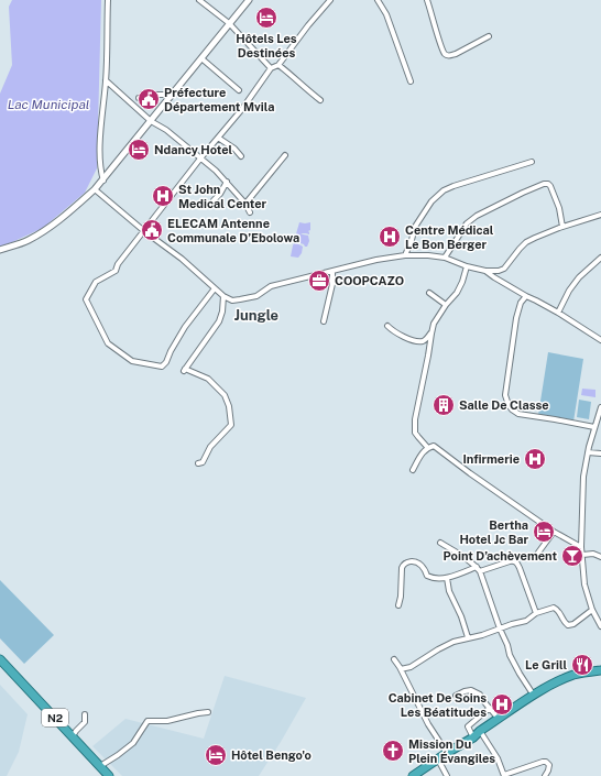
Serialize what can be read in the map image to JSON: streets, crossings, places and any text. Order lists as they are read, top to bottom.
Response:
{
  "streets": {
    "highway": ["N2"]
  },
  "districts": ["Jungle"],
  "water": ["Lac Municipal"],
  "places": {
    "hotel": [
      "Hôtels Les Destinées",
      "Ndancy Hotel",
      "Bertha Hotel Jc Bar",
      "Hôtel Bengo'o"
    ],
    "public building": ["Préfecture Département Mvila", "ELECAM Antenne Communale D’Ebolowa"],
    "hospital": [
      "St John Medical Center",
      "Centre Médical Le Bon Berger",
      "Infirmerie",
      "Cabinet De Soins Les Béatitudes"
    ],
    "office": ["COOPCAZO"],
    "building": ["Salle De Classe"],
    "bar": ["Point D’achèvement"],
    "restaurant": ["Le Grill"],
    "church": ["Mission Du Plein Évangiles"]
  }
}
